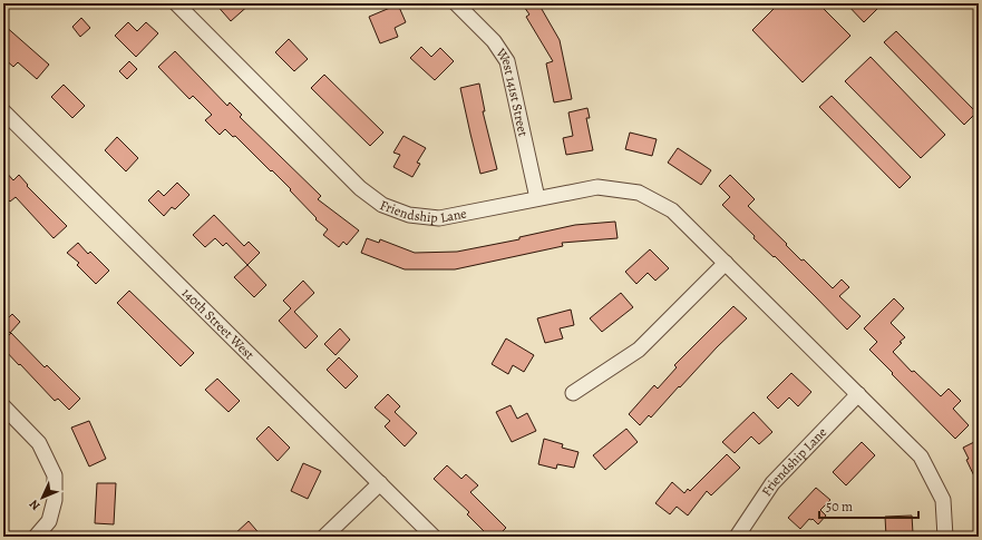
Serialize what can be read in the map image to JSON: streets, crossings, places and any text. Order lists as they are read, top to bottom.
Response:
{
  "streets": {
    "street": ["West 141st Street", "Friendship Lane", "140th Street West"]
  },
  "crossings": [
    ["West 141st Street", "Friendship Lane"]
  ],
  "scale_bar": "50 m",
  "north": "bottom left"
}
